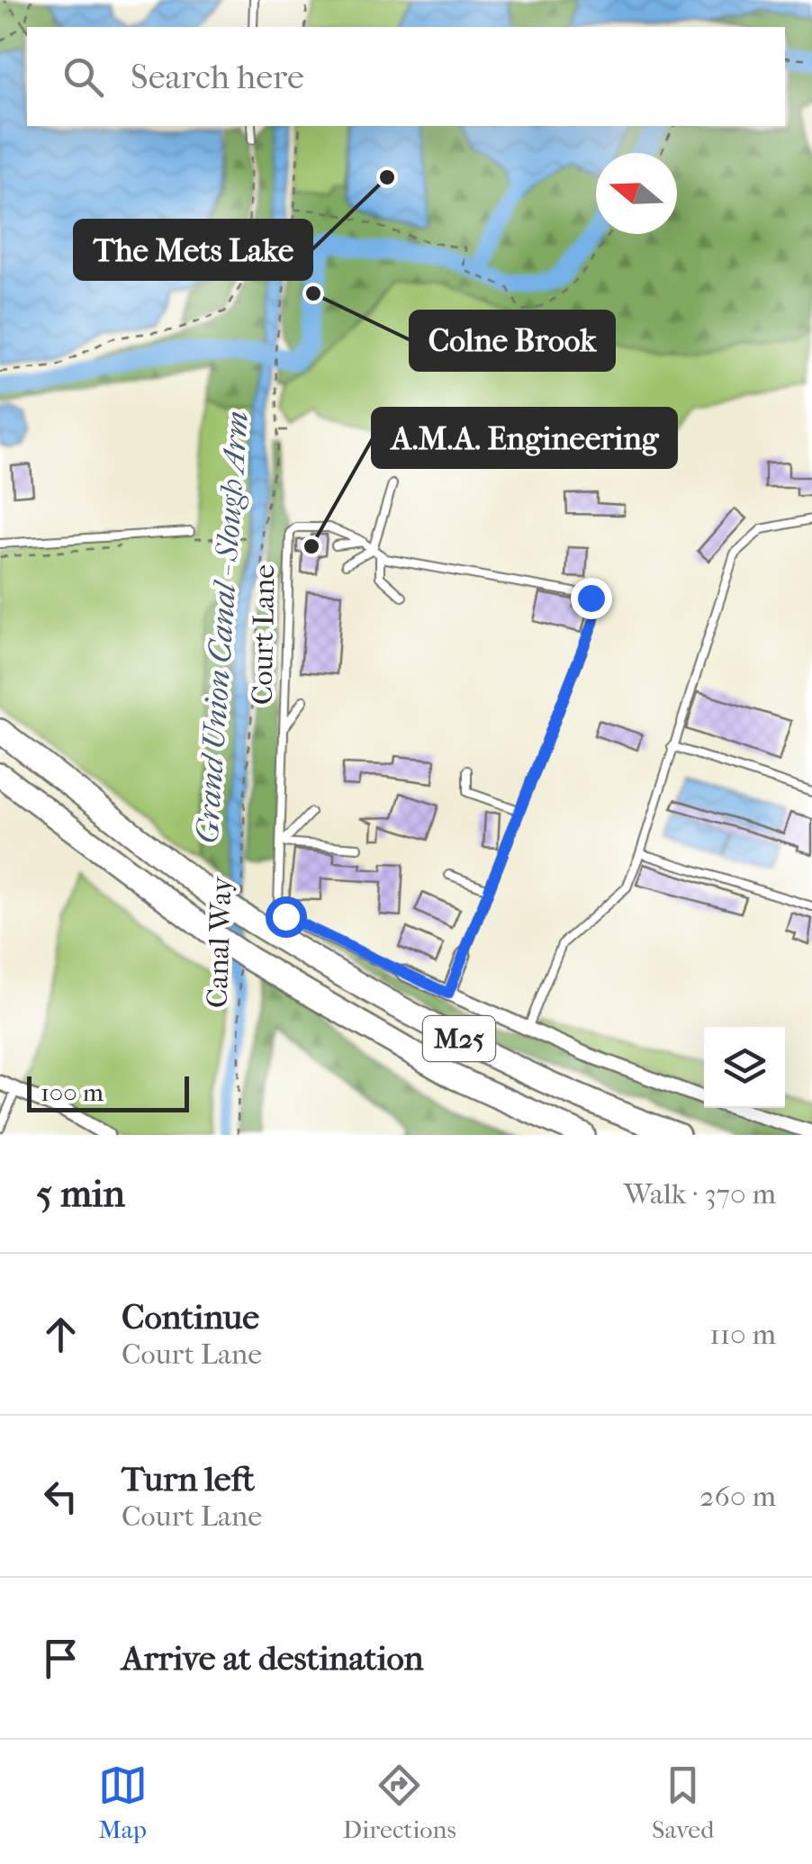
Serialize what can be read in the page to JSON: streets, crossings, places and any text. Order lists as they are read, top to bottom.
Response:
{
  "streets": {
    "highway": ["M25"],
    "street": ["Court Lane"],
    "path": ["Canal Way"]
  },
  "crossings": [
    ["Canal Way", "M25"]
  ],
  "water": ["Grand Union Canal - Slough Arm"],
  "places": ["The Mets Lake", "Colne Brook", "A.M.A. Engineering"],
  "scale_bar": "100 m",
  "north": "left",
  "page": {
    "search": "Search here",
    "scale": "100 m",
    "heading": ["5 min", "Walk · 370 m"],
    "list": [
      ["Continue", "Court Lane", "110 m"],
      ["Turn left", "Court Lane", "260 m"],
      "Arrive at destination"
    ],
    "nav": ["Map", "Directions", "Saved"]
  }
}
